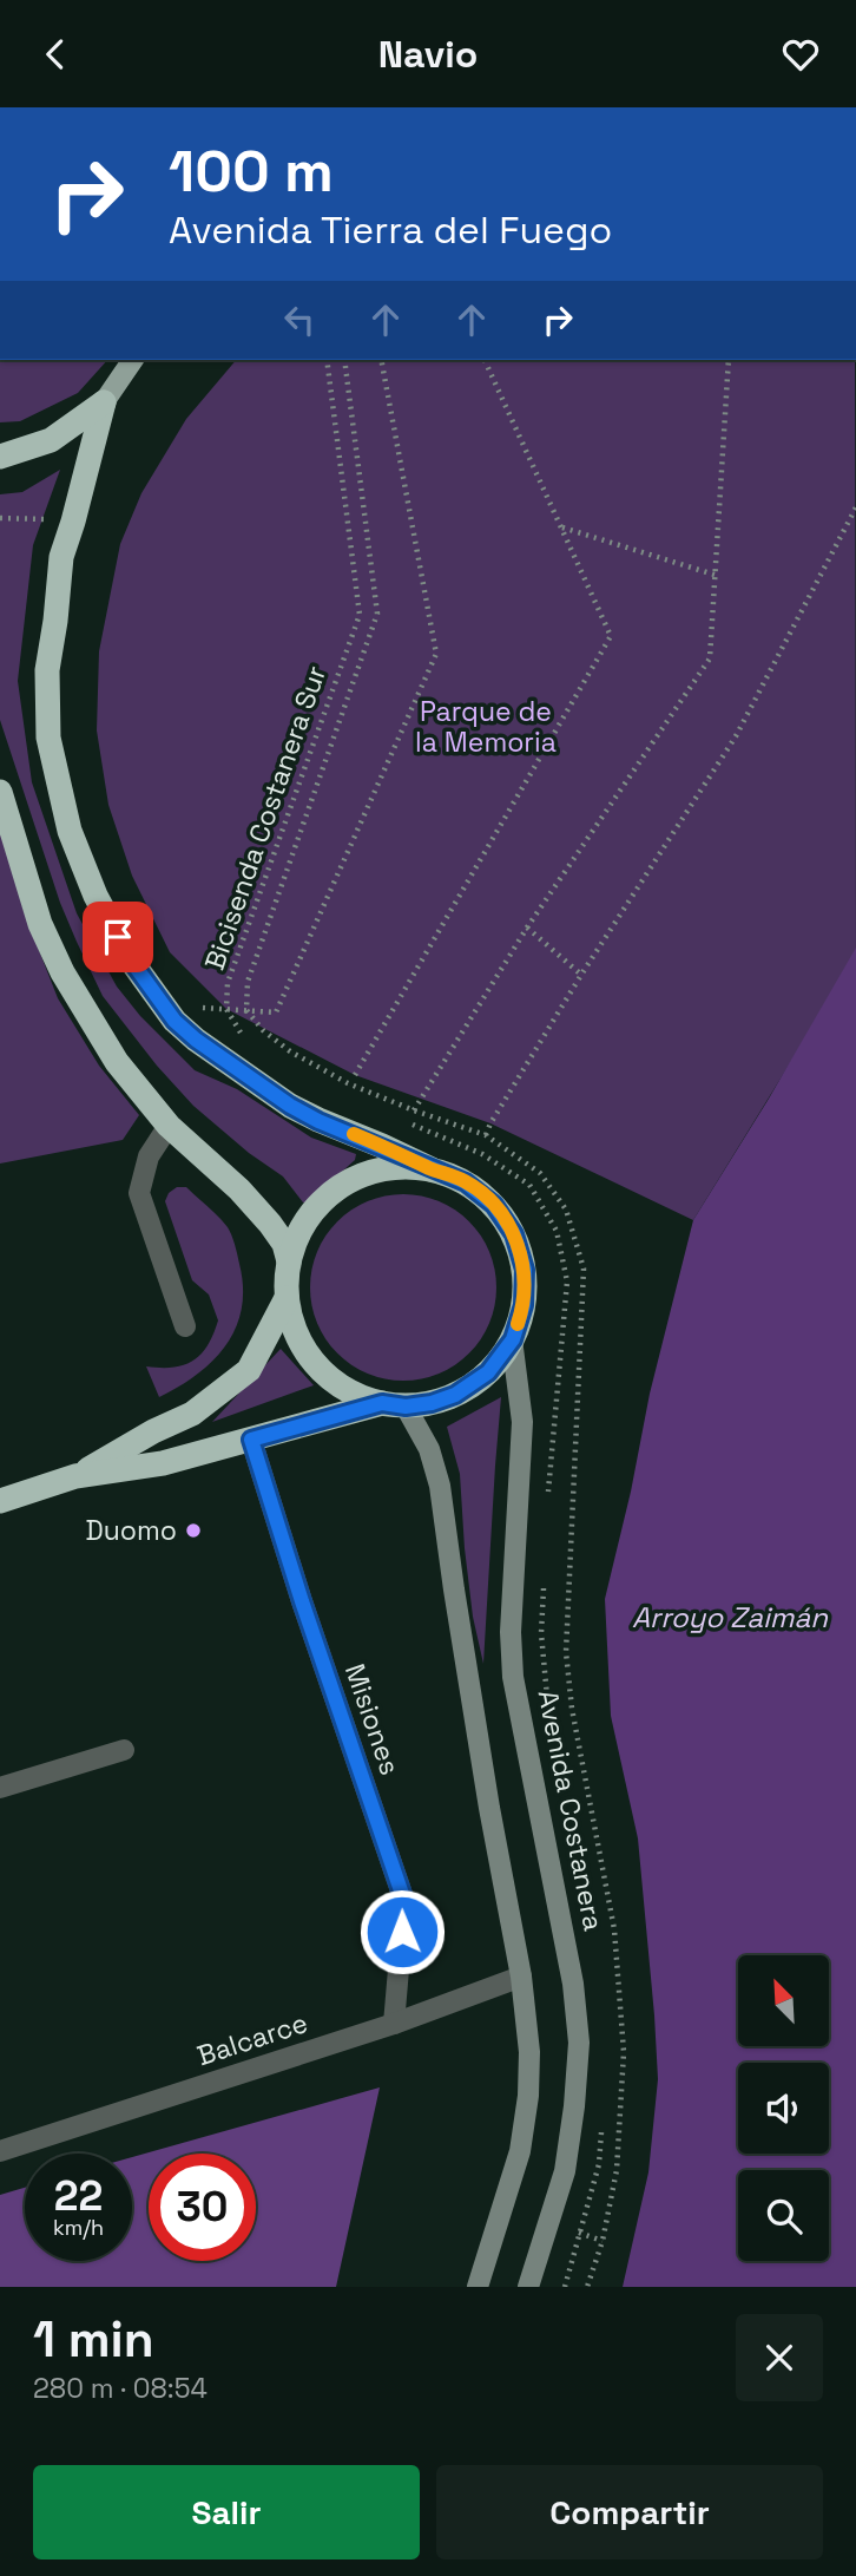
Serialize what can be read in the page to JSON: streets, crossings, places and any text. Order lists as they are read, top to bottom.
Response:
{
  "streets": {
    "main road": ["Avenida Costanera"],
    "street": ["Misiones", "Balcarce"],
    "path": ["Bicisenda Costanera Sur"]
  },
  "crossings": [
    ["Misiones", "Balcarce"]
  ],
  "water": ["Arroyo Zaimán"],
  "parks": ["Parque de la Memoria"],
  "places": ["Duomo"],
  "north": "top left",
  "page": {
    "header": "Navio",
    "turn": ["100 m", "Avenida Tierra del Fuego"],
    "speed": "22 km/h",
    "limit": "30",
    "heading": ["1 min", "280 m · 08:54"],
    "buttons": ["Salir", "Compartir"]
  }
}
